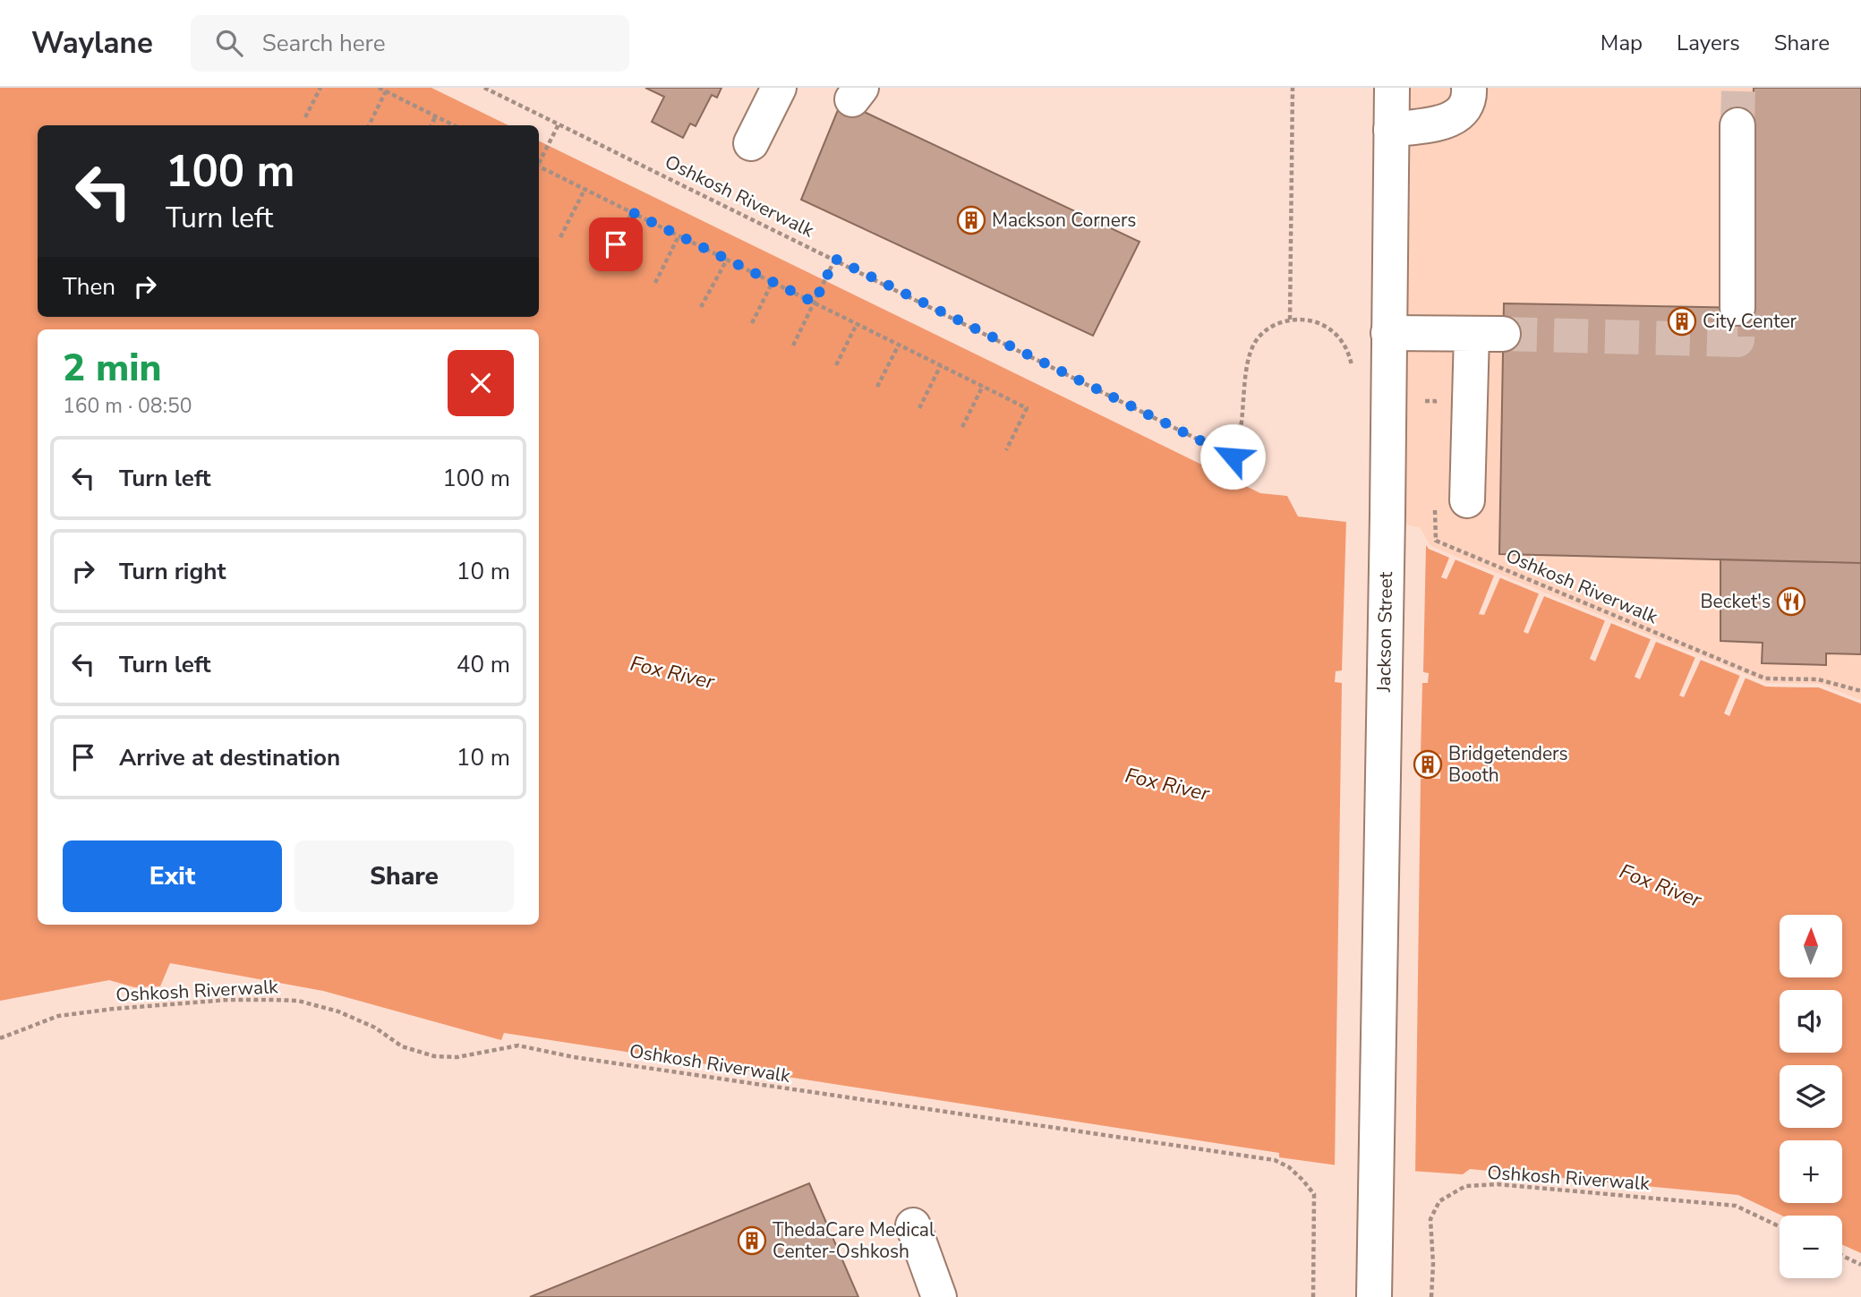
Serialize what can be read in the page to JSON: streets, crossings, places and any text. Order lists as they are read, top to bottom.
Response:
{
  "streets": {
    "main road": ["Jackson Street"],
    "path": ["Oshkosh Riverwalk"]
  },
  "water": ["Fox River"],
  "places": {
    "building": [
      "Mackson Corners",
      "City Center",
      "Bridgetenders Booth",
      "ThedaCare Medical Center-Oshkosh"
    ],
    "restaurant": ["Becket's"]
  },
  "north": "top",
  "page": {
    "header": "Waylane",
    "search": "Search here",
    "nav": ["Map", "Layers", "Share"],
    "turn": ["100 m", "Turn left"],
    "then": "Then",
    "heading": ["2 min", "160 m · 08:50"],
    "list": [
      {
        "name": "Turn left",
        "value": "100 m"
      },
      {
        "name": "Turn right",
        "value": "10 m"
      },
      {
        "name": "Turn left",
        "value": "40 m"
      },
      {
        "name": "Arrive at destination",
        "value": "10 m"
      }
    ],
    "buttons": ["Exit", "Share"],
    "map_buttons": ["+", "−"]
  }
}
